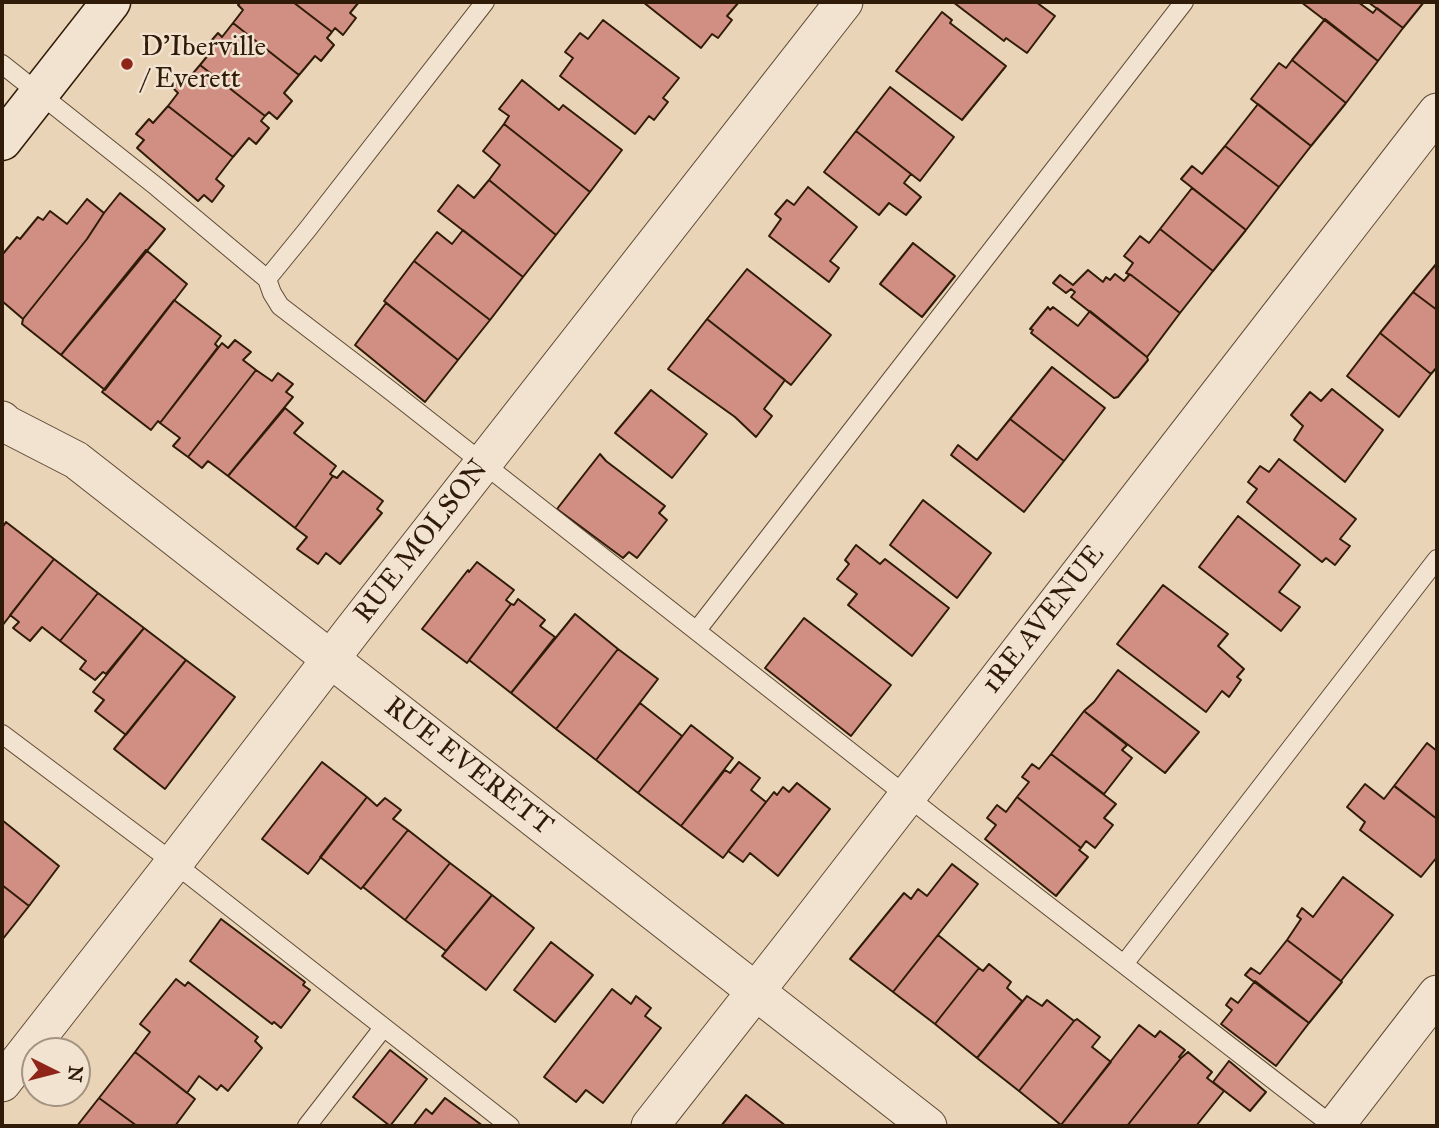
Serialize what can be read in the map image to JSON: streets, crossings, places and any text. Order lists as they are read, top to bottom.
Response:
{
  "streets": {
    "street": ["RUE MOLSON", "1RE AVENUE", "RUE EVERETT"]
  },
  "crossings": [
    ["RUE MOLSON", "RUE EVERETT"],
    ["1RE AVENUE", "RUE EVERETT"]
  ],
  "places": ["D'Iberville / Everett"],
  "north": "right"
}
